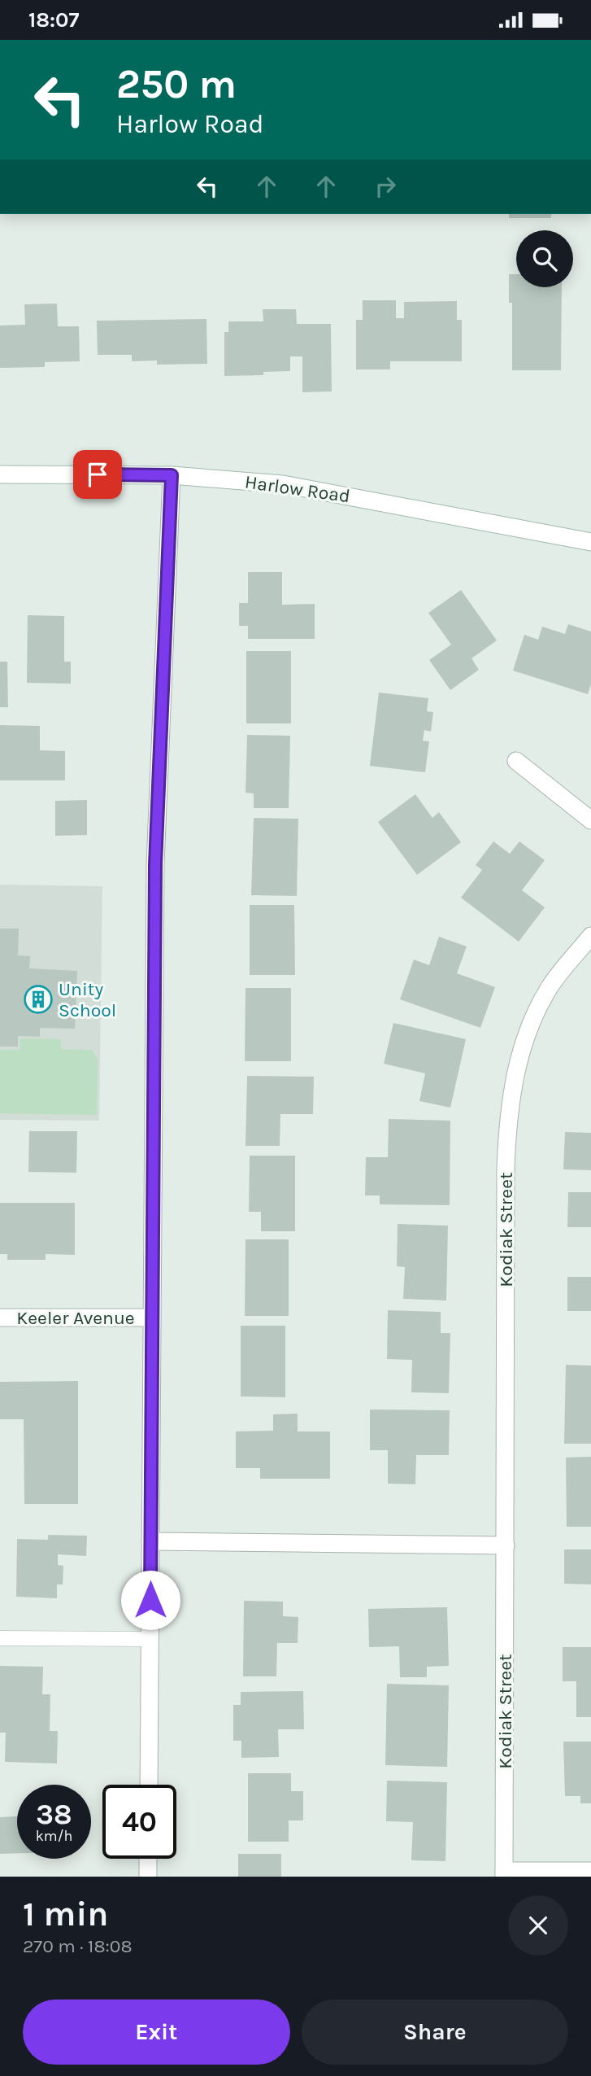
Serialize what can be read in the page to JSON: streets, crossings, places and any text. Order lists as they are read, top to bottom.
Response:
{
  "streets": {
    "street": ["Harlow Road", "Kodiak Street", "Keeler Avenue"]
  },
  "places": {
    "building": ["Unity School"]
  },
  "page": {
    "status": "18:07",
    "turn": ["250 m", "Harlow Road"],
    "speed": "38 km/h",
    "limit": "40",
    "heading": ["1 min", "270 m · 18:08"],
    "buttons": ["Exit", "Share"]
  }
}
